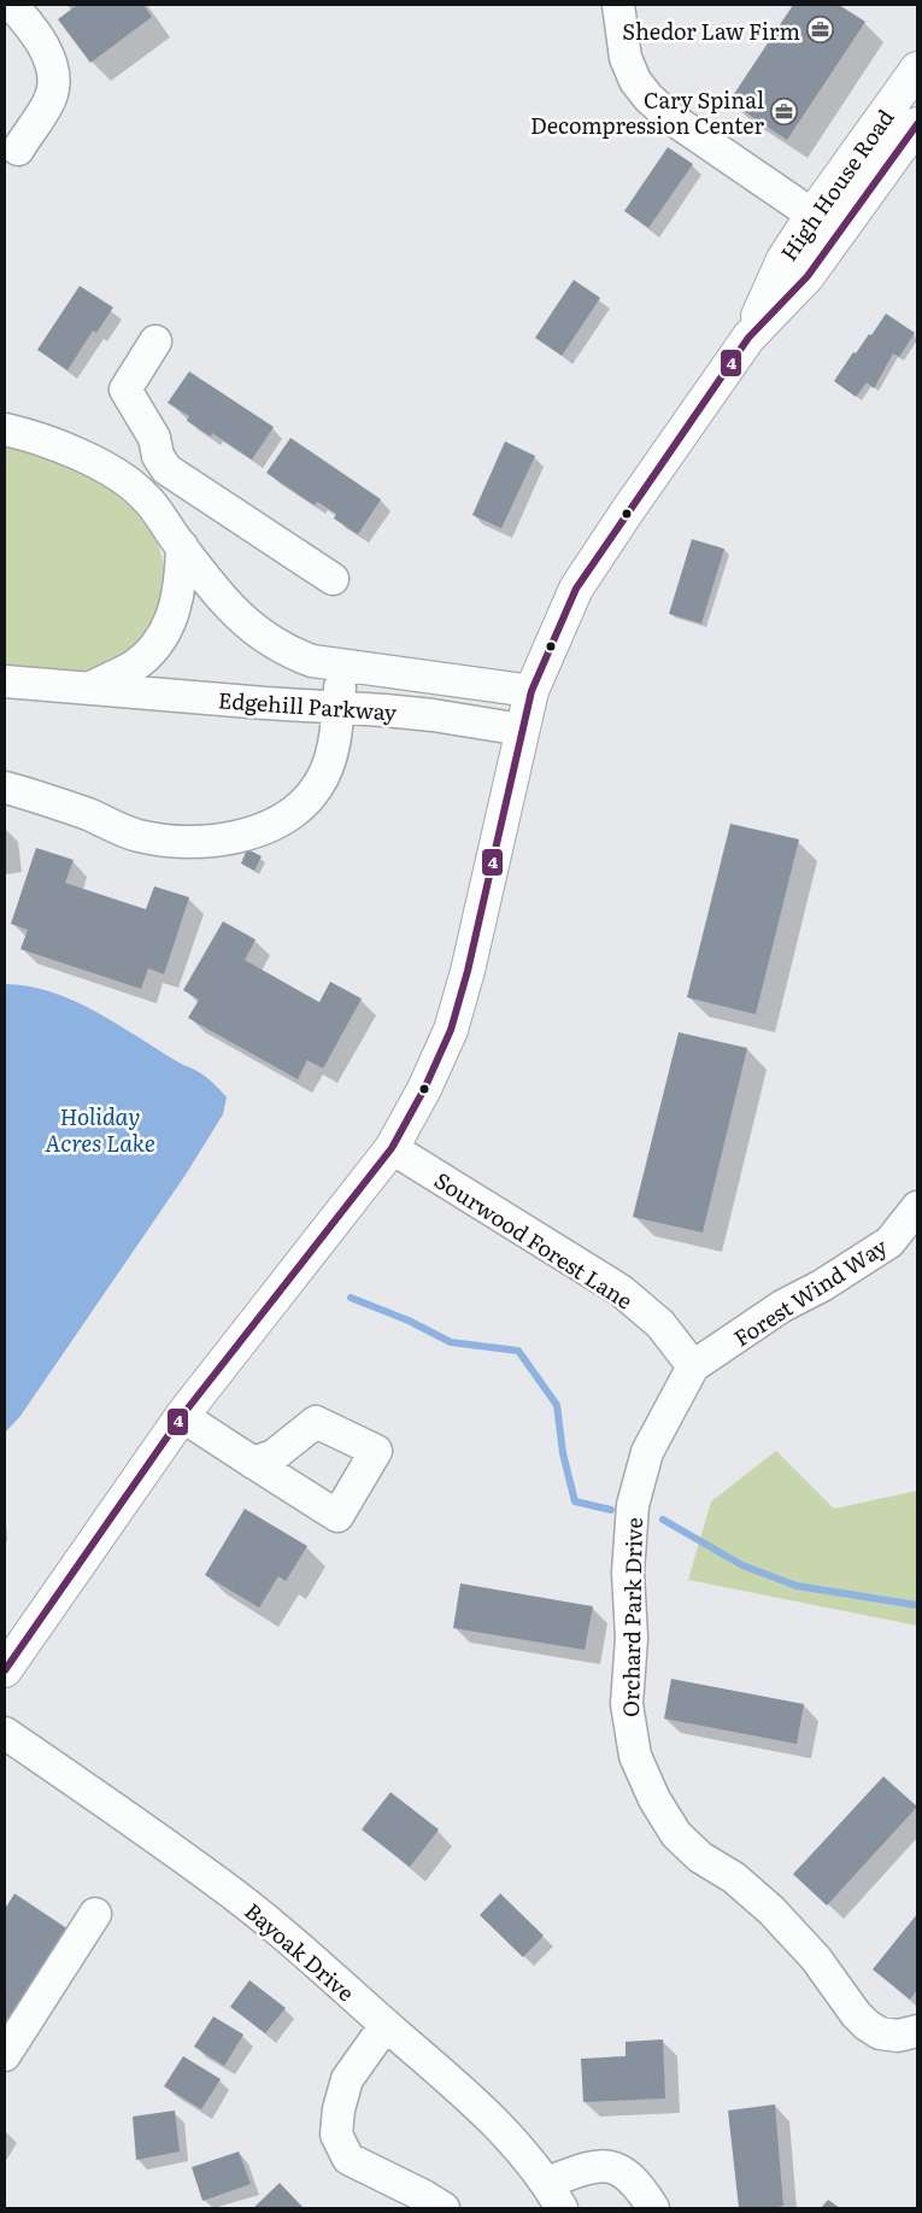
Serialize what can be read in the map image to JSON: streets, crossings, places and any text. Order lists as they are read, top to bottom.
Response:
{
  "streets": {
    "main road": ["High House Road"],
    "street": [
      "Edgehill Parkway",
      "Sourwood Forest Lane",
      "Forest Wind Way",
      "Orchard Park Drive",
      "Bayoak Drive"
    ]
  },
  "crossings": [
    ["High House Road", "Edgehill Parkway"],
    ["High House Road", "Sourwood Forest Lane"],
    ["Sourwood Forest Lane", "Forest Wind Way"],
    ["Sourwood Forest Lane", "Orchard Park Drive"],
    ["Forest Wind Way", "Orchard Park Drive"]
  ],
  "water": ["Holiday Acres Lake"],
  "places": {
    "office": ["Shedor Law Firm", "Cary Spinal Decompression Center"]
  },
  "lines": ["transit line 4"]
}
